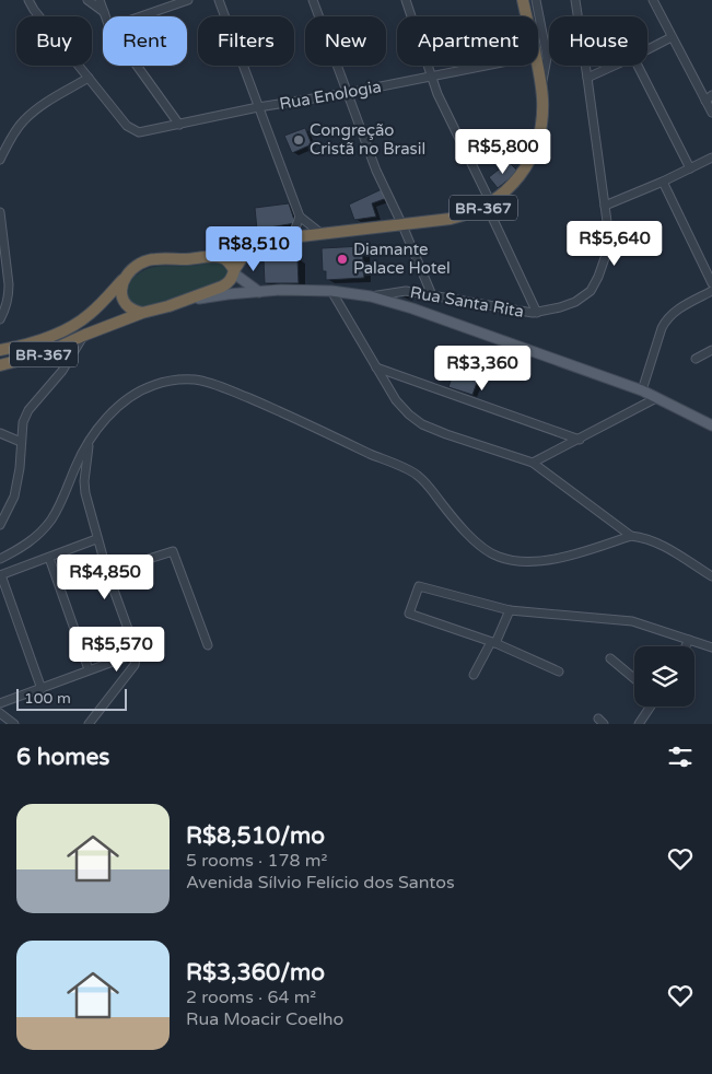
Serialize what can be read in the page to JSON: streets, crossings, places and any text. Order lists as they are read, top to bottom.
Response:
{
  "streets": {
    "highway": ["BR-367"],
    "street": ["Rua Enologia", "Rua Santa Rita"]
  },
  "places": ["Congreção Cristã no Brasil", "Diamante Palace Hotel"],
  "scale_bar": "100 m",
  "page": {
    "chip": [
      "Buy",
      "Rent",
      "Filters",
      "New",
      "Apartment",
      "House"
    ],
    "price": [
      "R$5,800",
      "R$5,640",
      "R$8,510",
      "R$3,360",
      "R$4,850",
      "R$5,570"
    ],
    "scale": "100 m",
    "heading": "6 homes",
    "list": [
      {
        "name": "R$8,510/mo",
        "note": "5 rooms · 178 m² · Avenida Sílvio Felício dos Santos"
      },
      {
        "name": "R$3,360/mo",
        "note": "2 rooms · 64 m² · Rua Moacir Coelho"
      }
    ]
  }
}
